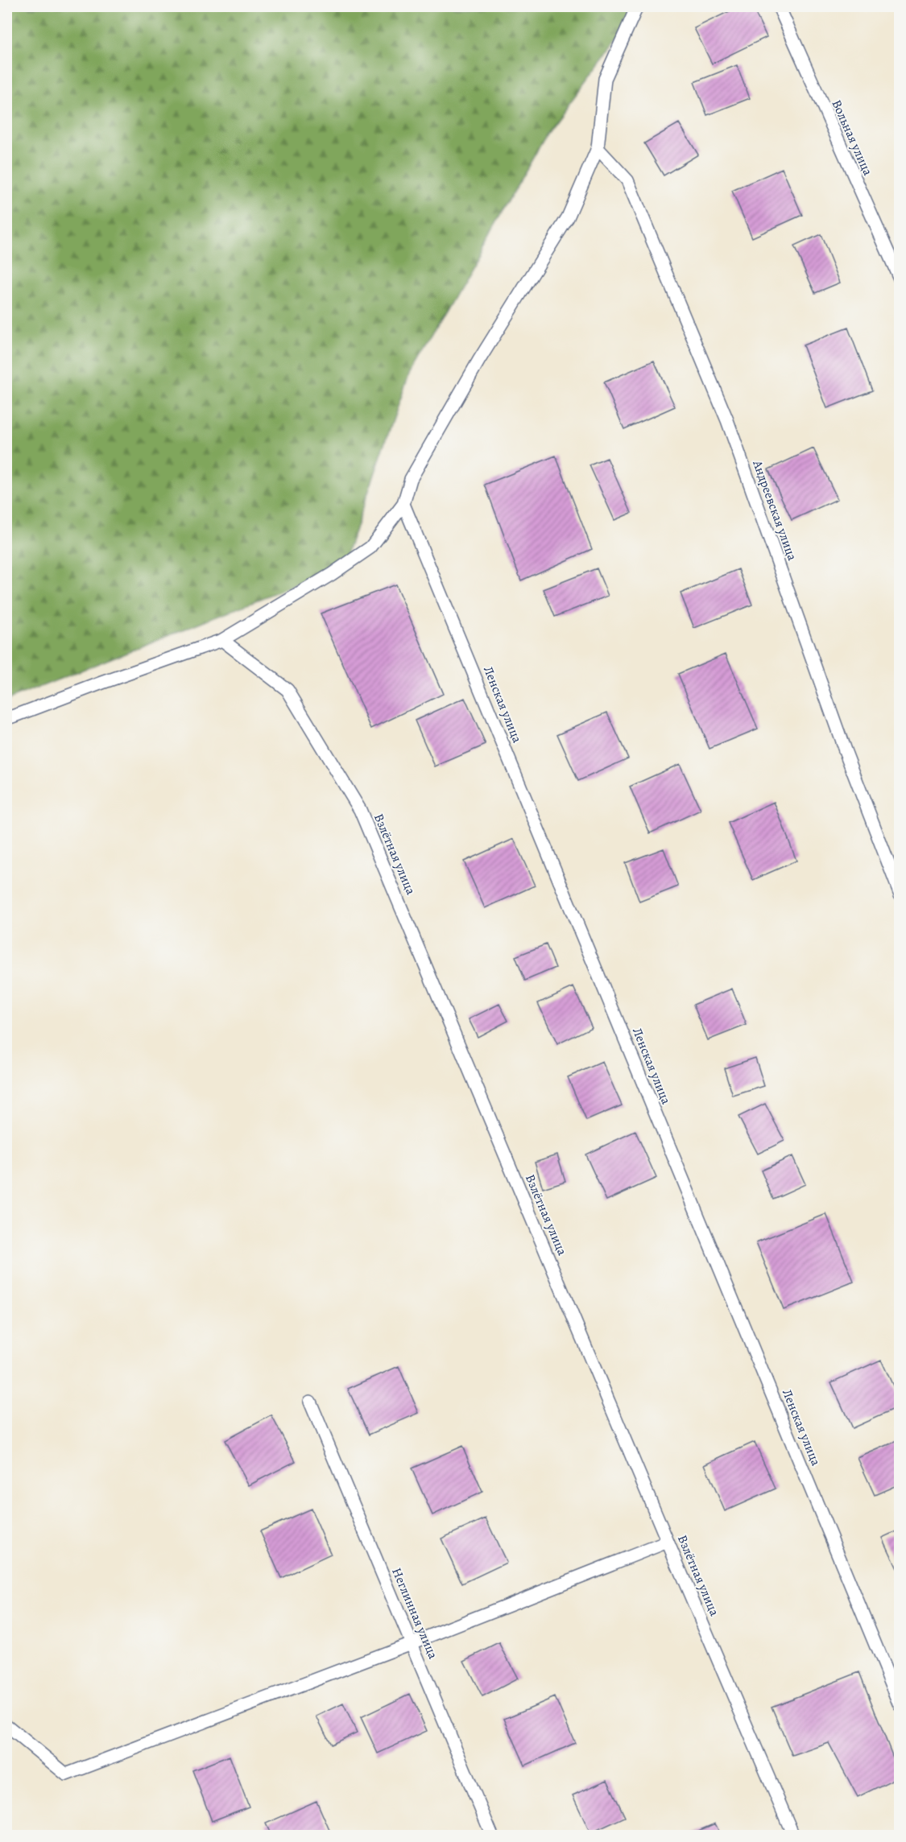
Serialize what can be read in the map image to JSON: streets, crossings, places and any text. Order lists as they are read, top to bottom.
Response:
{
  "streets": {
    "lane": [
      "Вольная улица",
      "Андреевская улица",
      "Ленская улица",
      "Взлётная улица",
      "Неглинная улица"
    ]
  }
}
